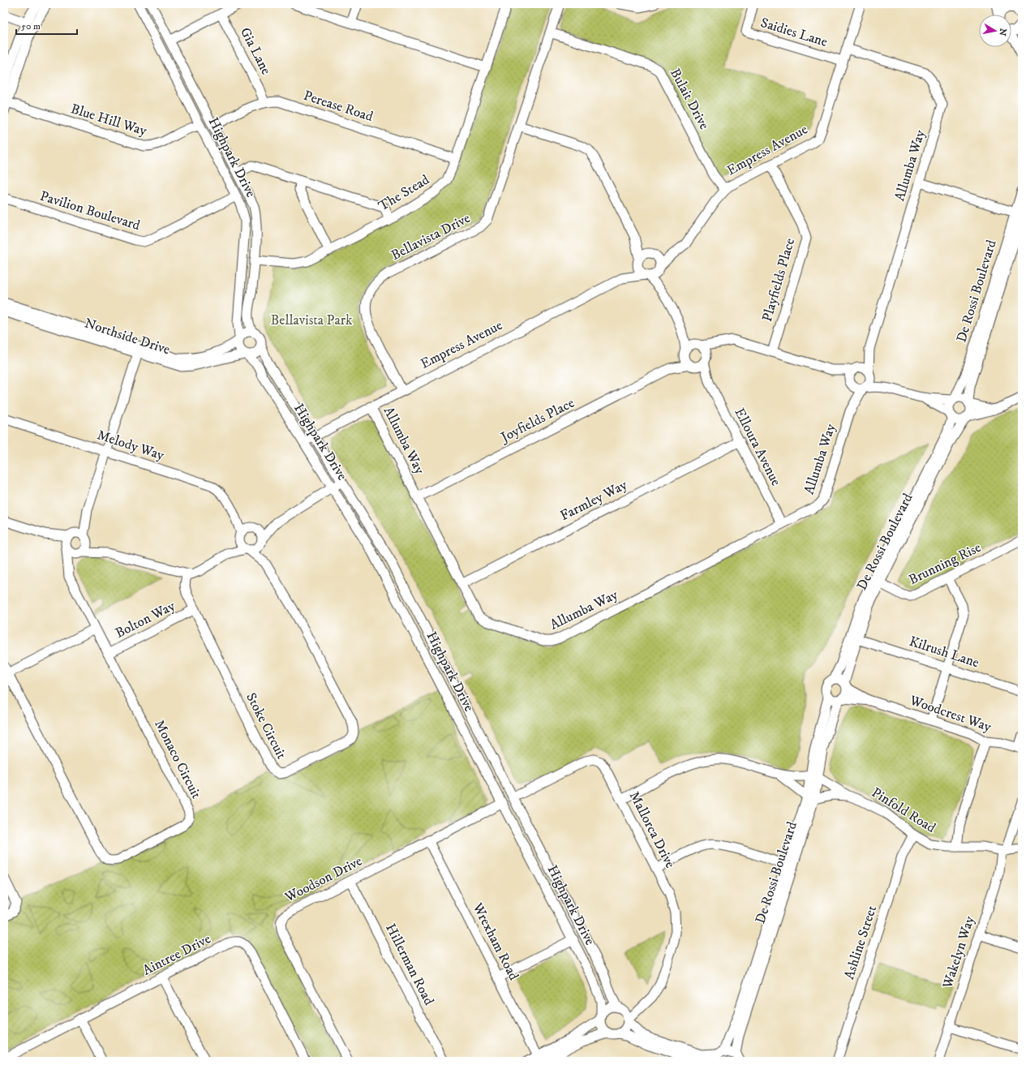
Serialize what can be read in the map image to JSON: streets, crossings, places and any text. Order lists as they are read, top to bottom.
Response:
{
  "streets": {
    "street": [
      "Saidies Lane",
      "Gia Lane",
      "Bulait Drive",
      "Perease Road",
      "Blue Hill Way",
      "Empress Avenue",
      "Highpark Drive",
      "Allumba Way",
      "The Stead",
      "Pavilion Boulevard",
      "Bellavista Drive",
      "Playfields Place",
      "De Rossi Boulevard",
      "Northside Drive",
      "Joyfields Place",
      "Melody Way",
      "Elloura Avenue",
      "Farmley Way",
      "Brunning Rise",
      "Bolton Way",
      "Kilrush Lane",
      "Woodcrest Way",
      "Stoke Circuit",
      "Monaco Circuit",
      "Pinfold Road",
      "Mallorca Drive",
      "Woodson Drive",
      "Wrexham Road",
      "Ashline Street",
      "Wakelyn Way",
      "Aintree Drive",
      "Hillerman Road"
    ]
  },
  "crossings": [
    ["Saidies Lane", "Empress Avenue"],
    ["Gia Lane", "Perease Road"],
    ["Bulait Drive", "Empress Avenue"],
    ["Bulait Drive", "Bellavista Drive"],
    ["Perease Road", "Highpark Drive"],
    ["Perease Road", "The Stead"],
    ["Blue Hill Way", "Highpark Drive"],
    ["Empress Avenue", "Highpark Drive"],
    ["Empress Avenue", "Allumba Way"],
    ["Empress Avenue", "Bellavista Drive"],
    ["Empress Avenue", "Playfields Place"],
    ["Highpark Drive", "The Stead"],
    ["Highpark Drive", "Pavilion Boulevard"],
    ["Highpark Drive", "Northside Drive"],
    ["Highpark Drive", "Mallorca Drive"],
    ["Highpark Drive", "Woodson Drive"],
    ["Allumba Way", "Joyfields Place"],
    ["Allumba Way", "Elloura Avenue"],
    ["Allumba Way", "Farmley Way"],
    ["De Rossi Boulevard", "Brunning Rise"],
    ["De Rossi Boulevard", "Kilrush Lane"],
    ["De Rossi Boulevard", "Woodcrest Way"],
    ["De Rossi Boulevard", "Pinfold Road"],
    ["Joyfields Place", "Elloura Avenue"],
    ["Melody Way", "Stoke Circuit"],
    ["Elloura Avenue", "Farmley Way"],
    ["Bolton Way", "Stoke Circuit"],
    ["Bolton Way", "Monaco Circuit"],
    ["Pinfold Road", "Ashline Street"],
    ["Pinfold Road", "Wakelyn Way"],
    ["Woodson Drive", "Wrexham Road"],
    ["Woodson Drive", "Hillerman Road"]
  ],
  "parks": ["Bellavista Park"],
  "scale_bar": "50 m",
  "north": "right"
}
